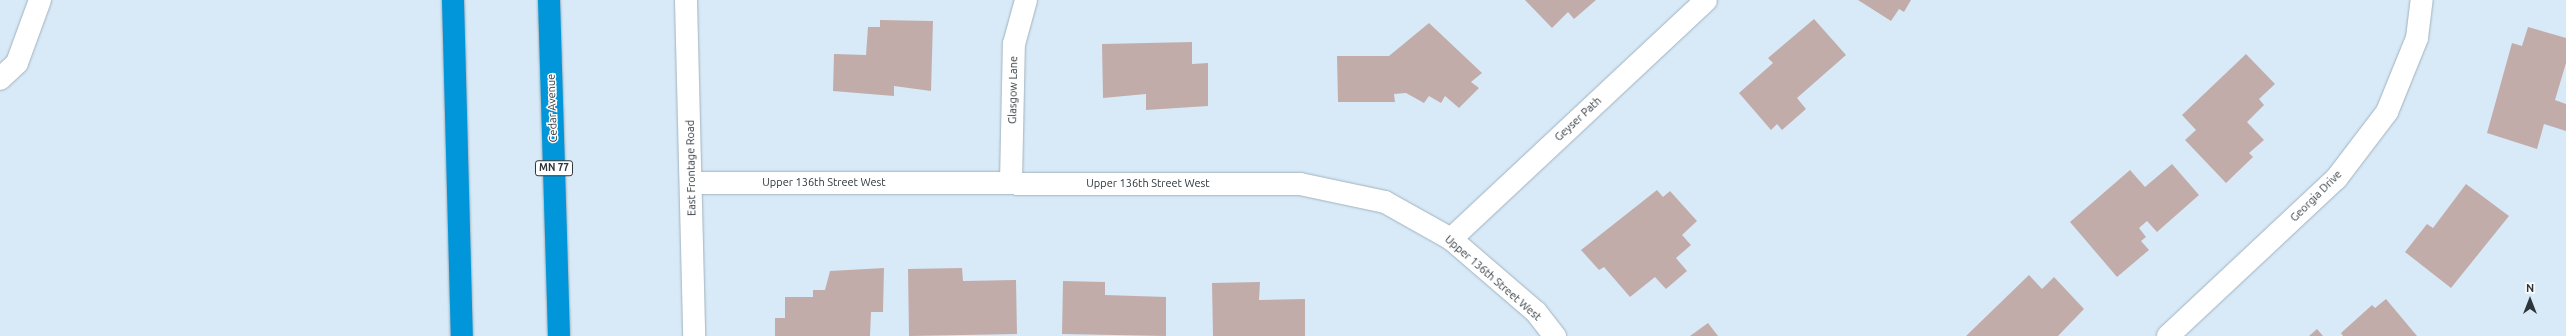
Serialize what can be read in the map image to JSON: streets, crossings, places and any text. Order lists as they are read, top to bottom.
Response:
{
  "streets": {
    "highway": ["Cedar Avenue", "MN 77"],
    "street": [
      "Glasgow Lane",
      "Geyser Path",
      "East Frontage Road",
      "Upper 136th Street West",
      "Georgia Drive"
    ]
  },
  "crossings": [
    ["Glasgow Lane", "Upper 136th Street West"],
    ["Geyser Path", "Upper 136th Street West"],
    ["East Frontage Road", "Upper 136th Street West"]
  ],
  "north": "top"
}
